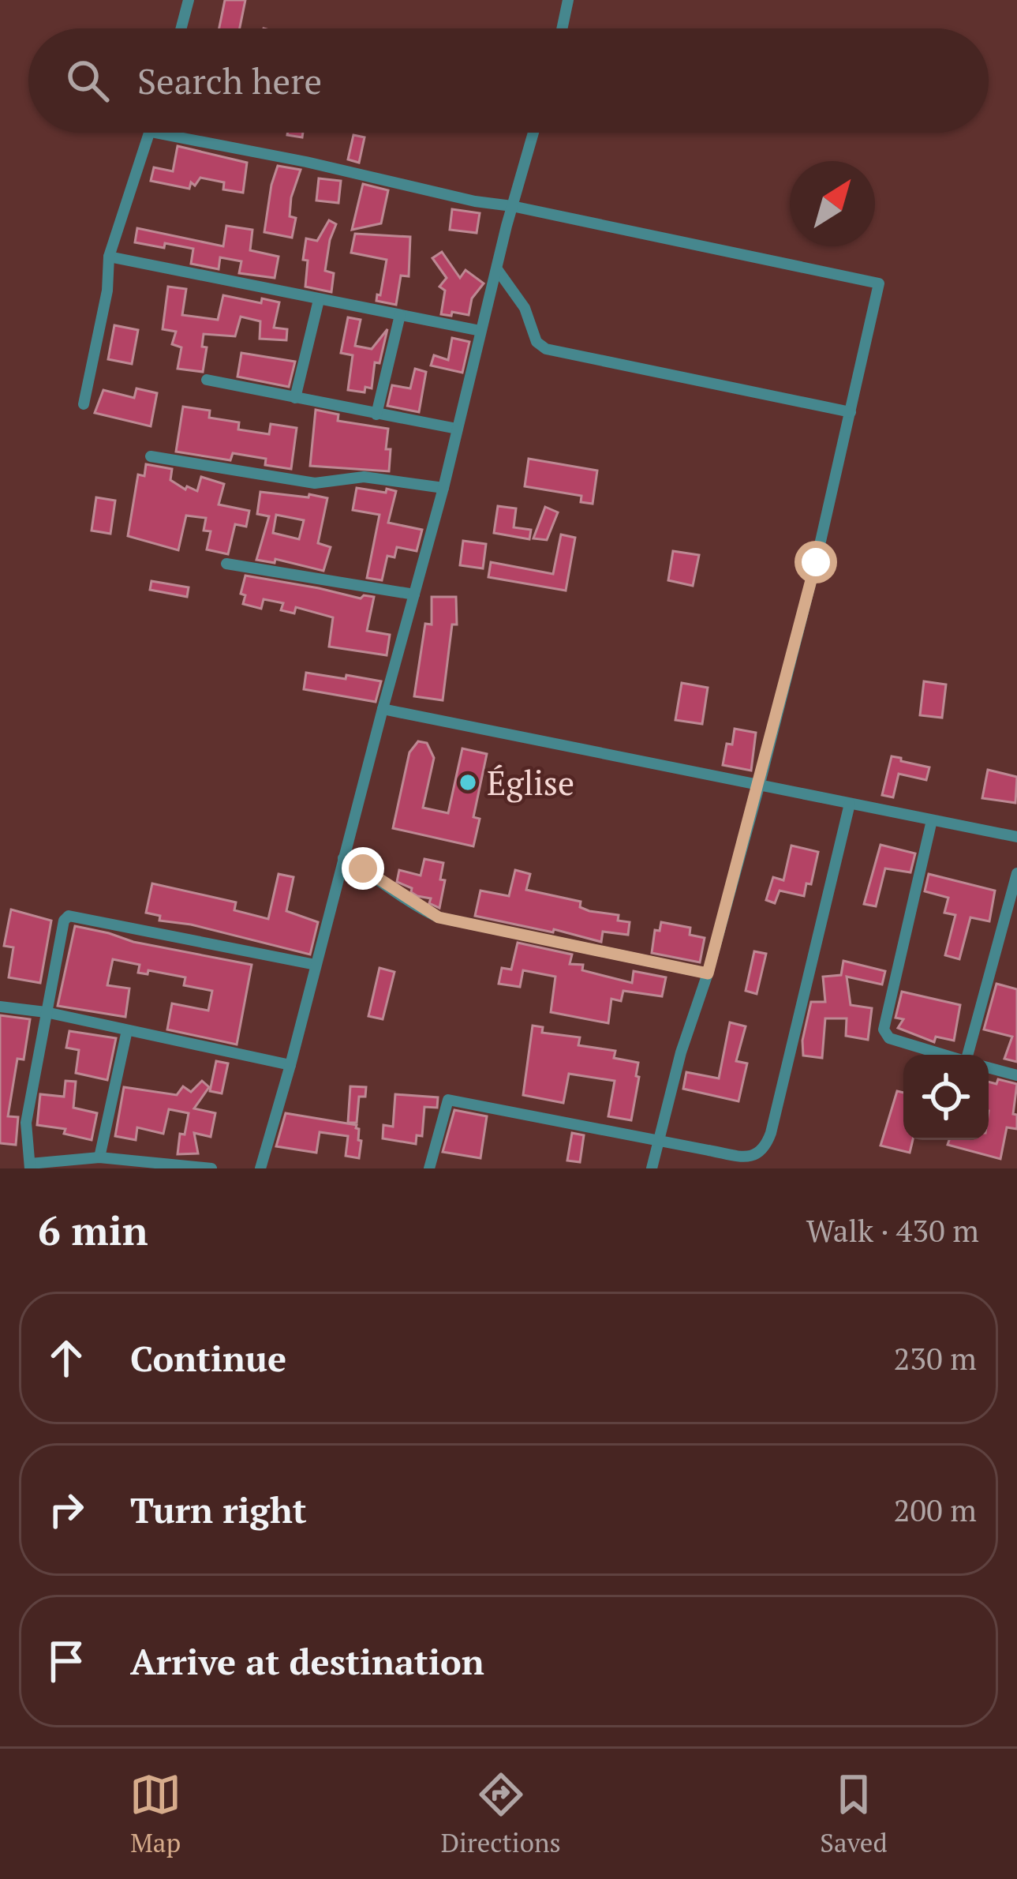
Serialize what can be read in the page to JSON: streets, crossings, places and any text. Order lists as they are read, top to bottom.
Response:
{
  "places": ["Église"],
  "north": "top right",
  "page": {
    "search": "Search here",
    "heading": ["6 min", "Walk · 430 m"],
    "list": [
      ["Continue", "230 m"],
      ["Turn right", "200 m"],
      "Arrive at destination"
    ],
    "nav": ["Map", "Directions", "Saved"]
  }
}
